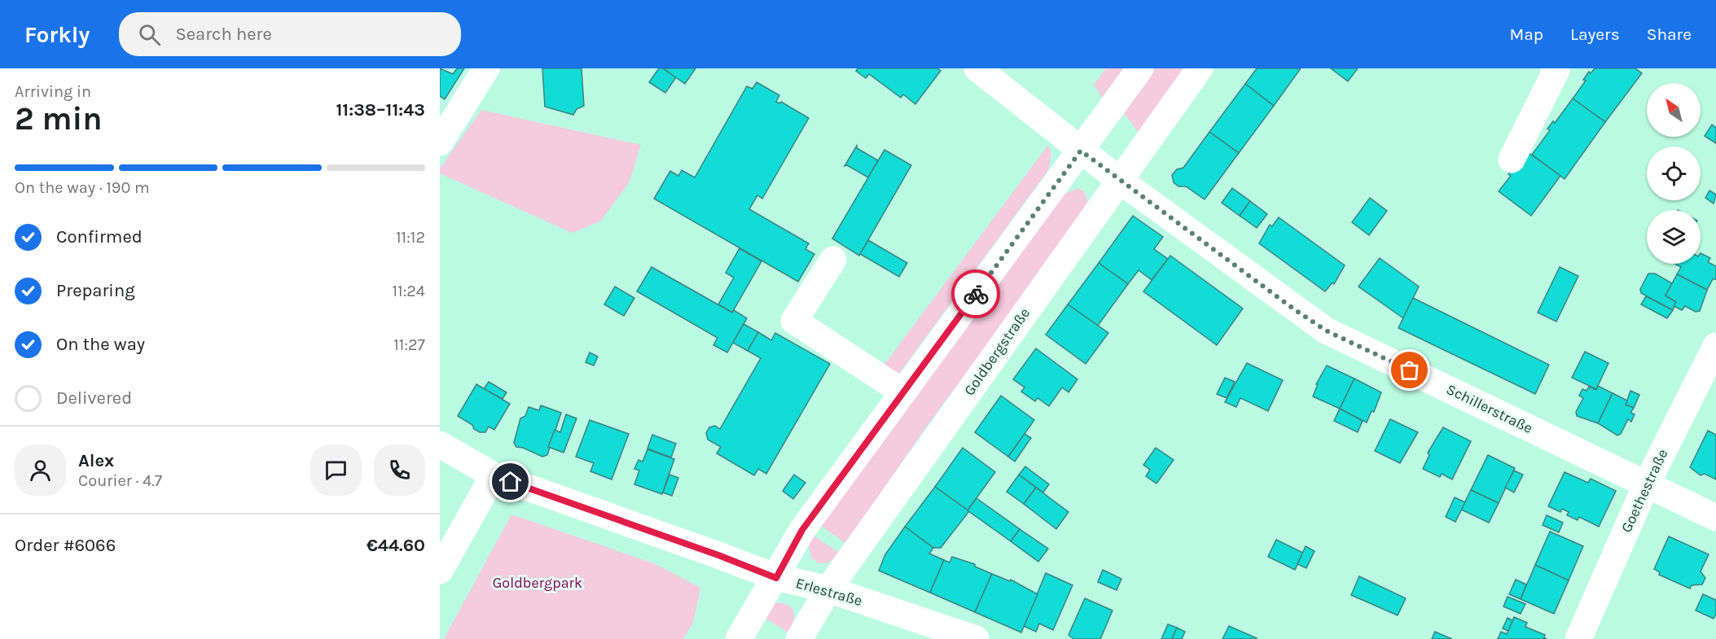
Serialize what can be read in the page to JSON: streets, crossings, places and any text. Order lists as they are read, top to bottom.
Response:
{
  "streets": {
    "street": [
      "Goldbergstraße",
      "Schillerstraße",
      "Goethestraße",
      "Erlestraße"
    ]
  },
  "crossings": [
    ["Goldbergstraße", "Schillerstraße"],
    ["Goldbergstraße", "Erlestraße"],
    ["Schillerstraße", "Goethestraße"]
  ],
  "parks": ["Goldbergpark"],
  "north": "top left",
  "page": {
    "header": "Forkly",
    "search": "Search here",
    "nav": ["Map", "Layers", "Share"],
    "heading": ["2 min", "Arriving in", "11:38–11:43"],
    "panel": [
      "Alex",
      "Courier · 4.7",
      "Order #6066",
      "€44.60"
    ],
    "bar": "On the way · 190 m",
    "list": [
      ["Confirmed", "11:12"],
      ["Preparing", "11:24"],
      ["On the way", "11:27"],
      "Delivered"
    ]
  }
}
